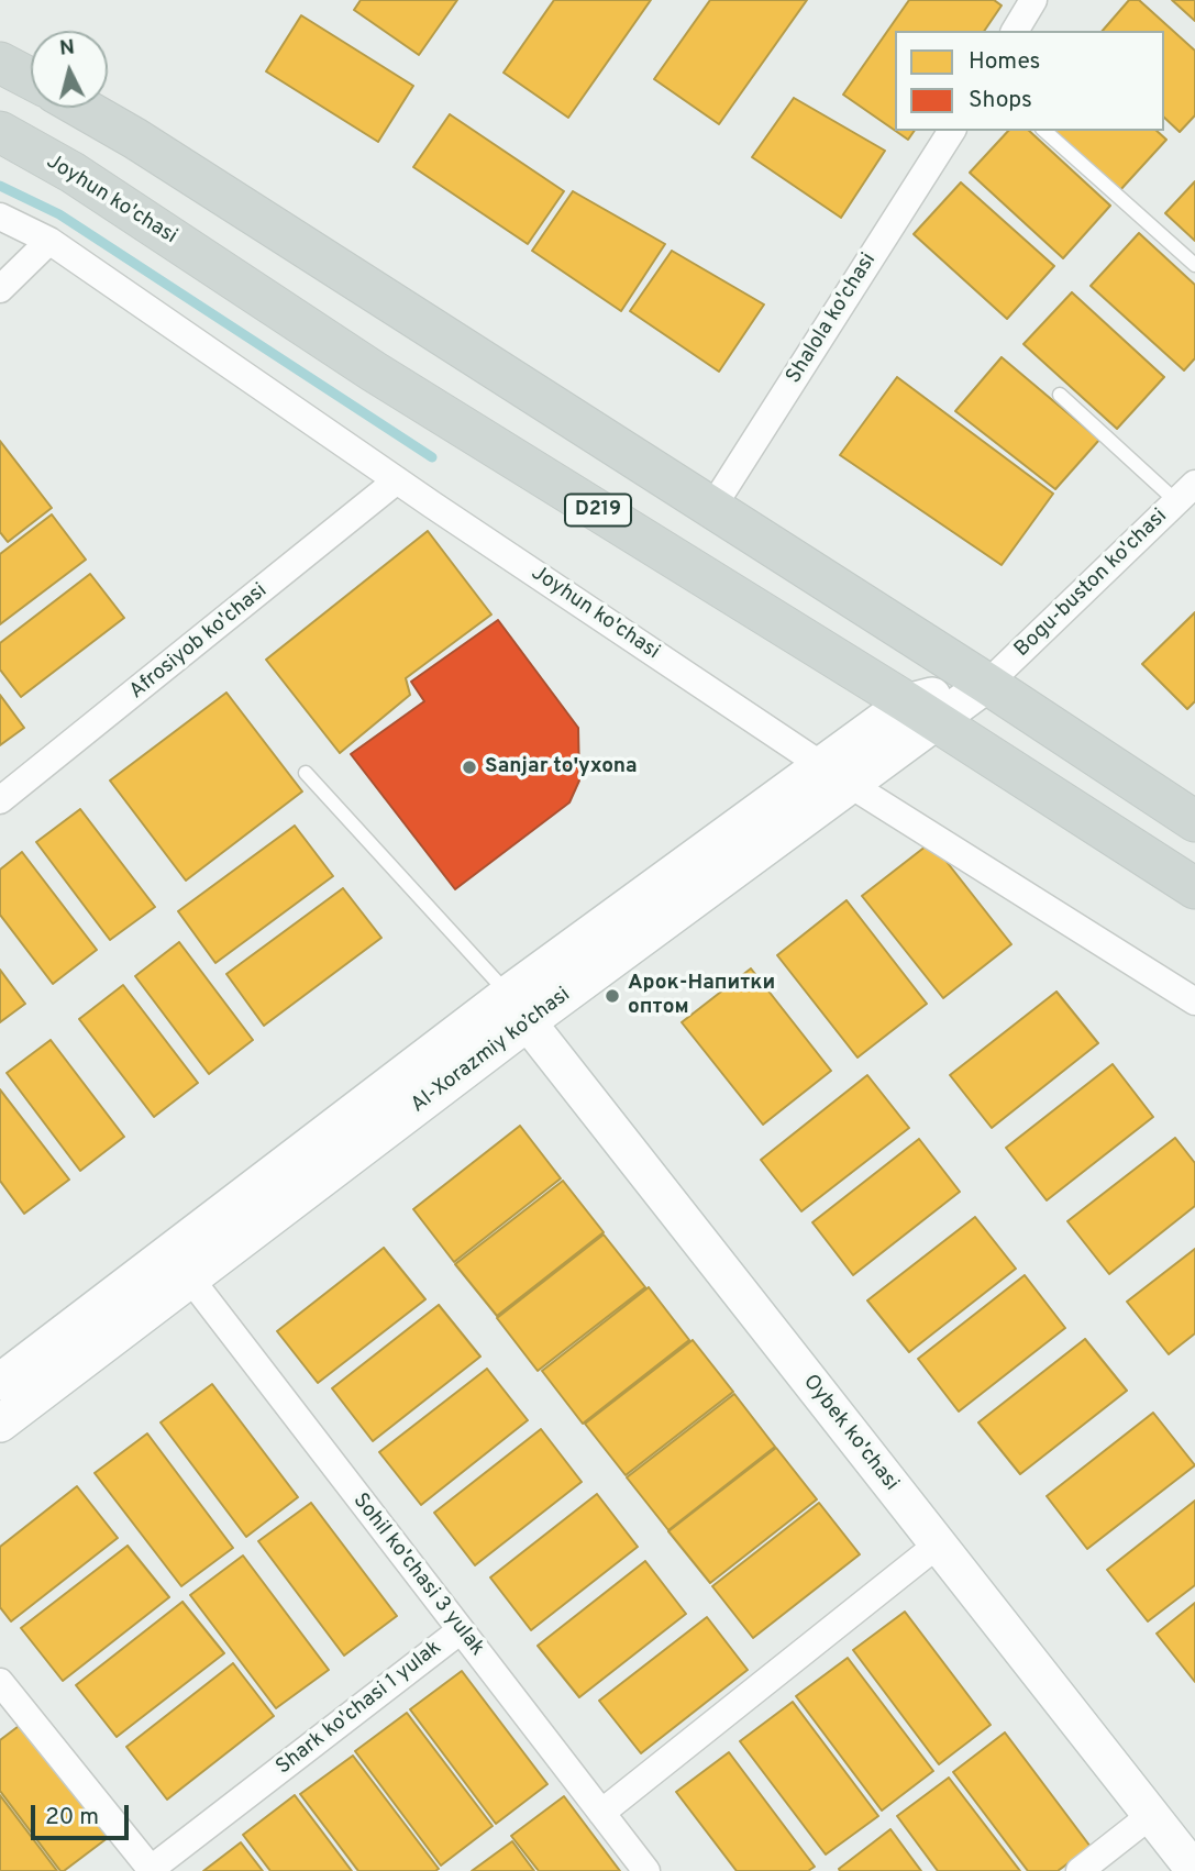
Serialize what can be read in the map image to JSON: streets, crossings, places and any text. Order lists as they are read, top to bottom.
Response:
{
  "streets": {
    "main road": [
      "Joyhun ko'chasi",
      "D219",
      "Al-Xorazmiy ko’chasi",
      "Oybek ko'chasi"
    ],
    "street": [
      "Shalola ko'chasi",
      "Bogu-buston ko'chasi",
      "Afrosiyob ko'chasi",
      "Sohil ko'chasi 3 yulak",
      "Shark ko'chasi 1 yulak"
    ]
  },
  "crossings": [
    ["Joyhun ko'chasi", "Afrosiyob ko'chasi"],
    ["Joyhun ko'chasi", "Al-Xorazmiy ko’chasi"],
    ["Shalola ko'chasi", "D219"],
    ["D219", "Bogu-buston ko'chasi"],
    ["Al-Xorazmiy ko’chasi", "Oybek ko'chasi"],
    ["Al-Xorazmiy ko’chasi", "Sohil ko'chasi 3 yulak"],
    ["Sohil ko'chasi 3 yulak", "Shark ko'chasi 1 yulak"]
  ],
  "places": ["Sanjar to'yxona", "Арок-Напитки оптом"],
  "legend": ["Homes", "Shops"],
  "scale_bar": "20 m",
  "north": "top"
}
